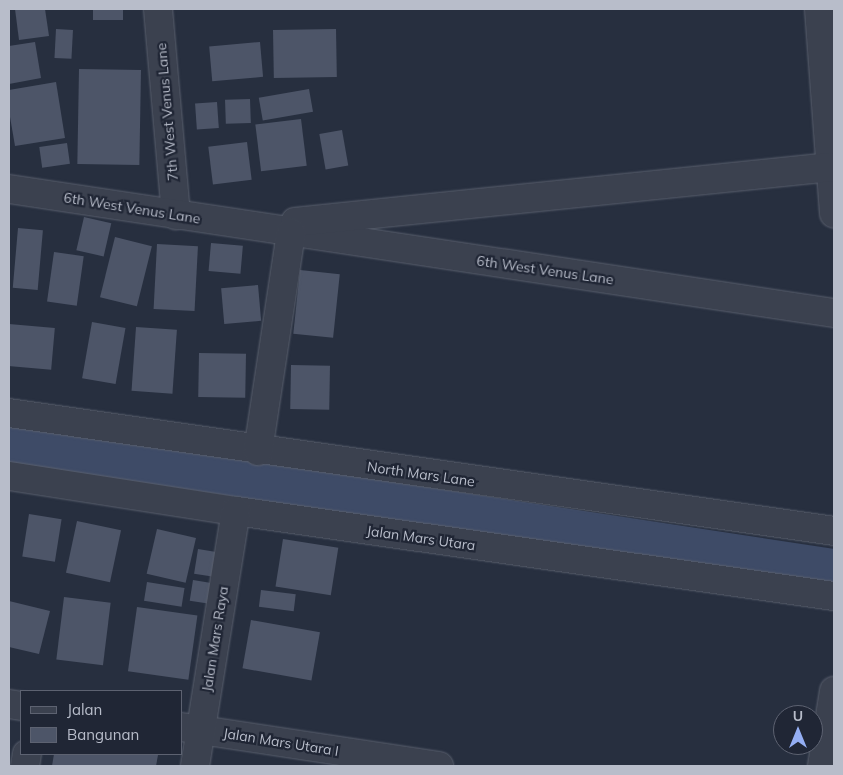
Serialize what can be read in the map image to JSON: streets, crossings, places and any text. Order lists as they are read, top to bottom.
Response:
{
  "streets": {
    "street": [
      "7th West Venus Lane",
      "6th West Venus Lane",
      "North Mars Lane",
      "Jalan Mars Utara",
      "Jalan Mars Raya",
      "Jalan Mars Utara I"
    ]
  },
  "crossings": [
    ["7th West Venus Lane", "6th West Venus Lane"],
    ["Jalan Mars Utara", "Jalan Mars Raya"],
    ["Jalan Mars Raya", "Jalan Mars Utara I"]
  ],
  "legend": ["Jalan", "Bangunan"],
  "north": "top"
}
